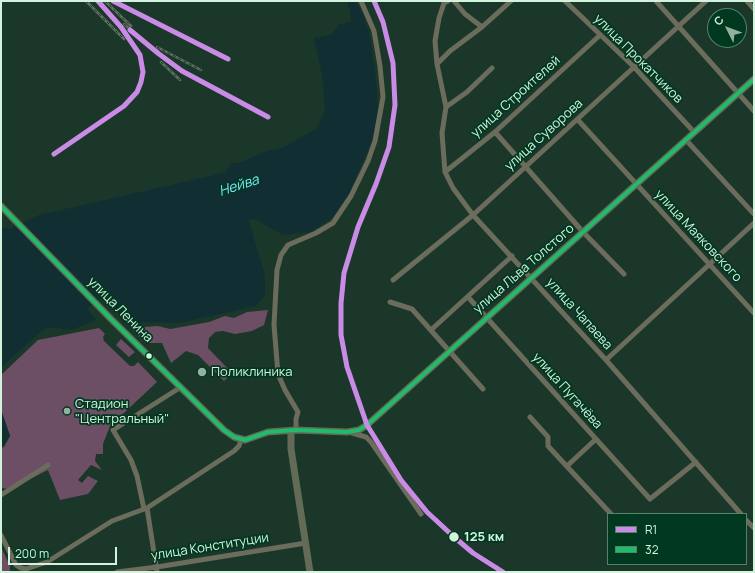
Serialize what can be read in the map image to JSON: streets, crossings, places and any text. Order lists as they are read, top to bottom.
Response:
{
  "streets": {
    "main road": ["улица Льва Толстого", "улица Ленина"],
    "street": [
      "улица Прокатчиков",
      "улица Строителей",
      "улица Суворова",
      "улица Маяковского",
      "улица Чапаева",
      "улица Пугачёва",
      "улица Конституции"
    ]
  },
  "crossings": [
    ["улица Прокатчиков", "улица Строителей"],
    ["улица Прокатчиков", "улица Суворова"],
    ["улица Прокатчиков", "улица Льва Толстого"],
    ["улица Строителей", "улица Чапаева"],
    ["улица Суворова", "улица Маяковского"],
    ["улица Суворова", "улица Чапаева"],
    ["улица Маяковского", "улица Льва Толстого"],
    ["улица Льва Толстого", "улица Чапаева"],
    ["улица Льва Толстого", "улица Пугачёва"],
    ["улица Чапаева", "улица Пугачёва"]
  ],
  "water": ["Нейва"],
  "places": ["Поликлиника", "Стадион \"Центральный\"", "125 км"],
  "lines": ["transit line R1", "transit line 32"],
  "legend": ["R1", "32"],
  "scale_bar": "200 m",
  "north": "top left"
}
